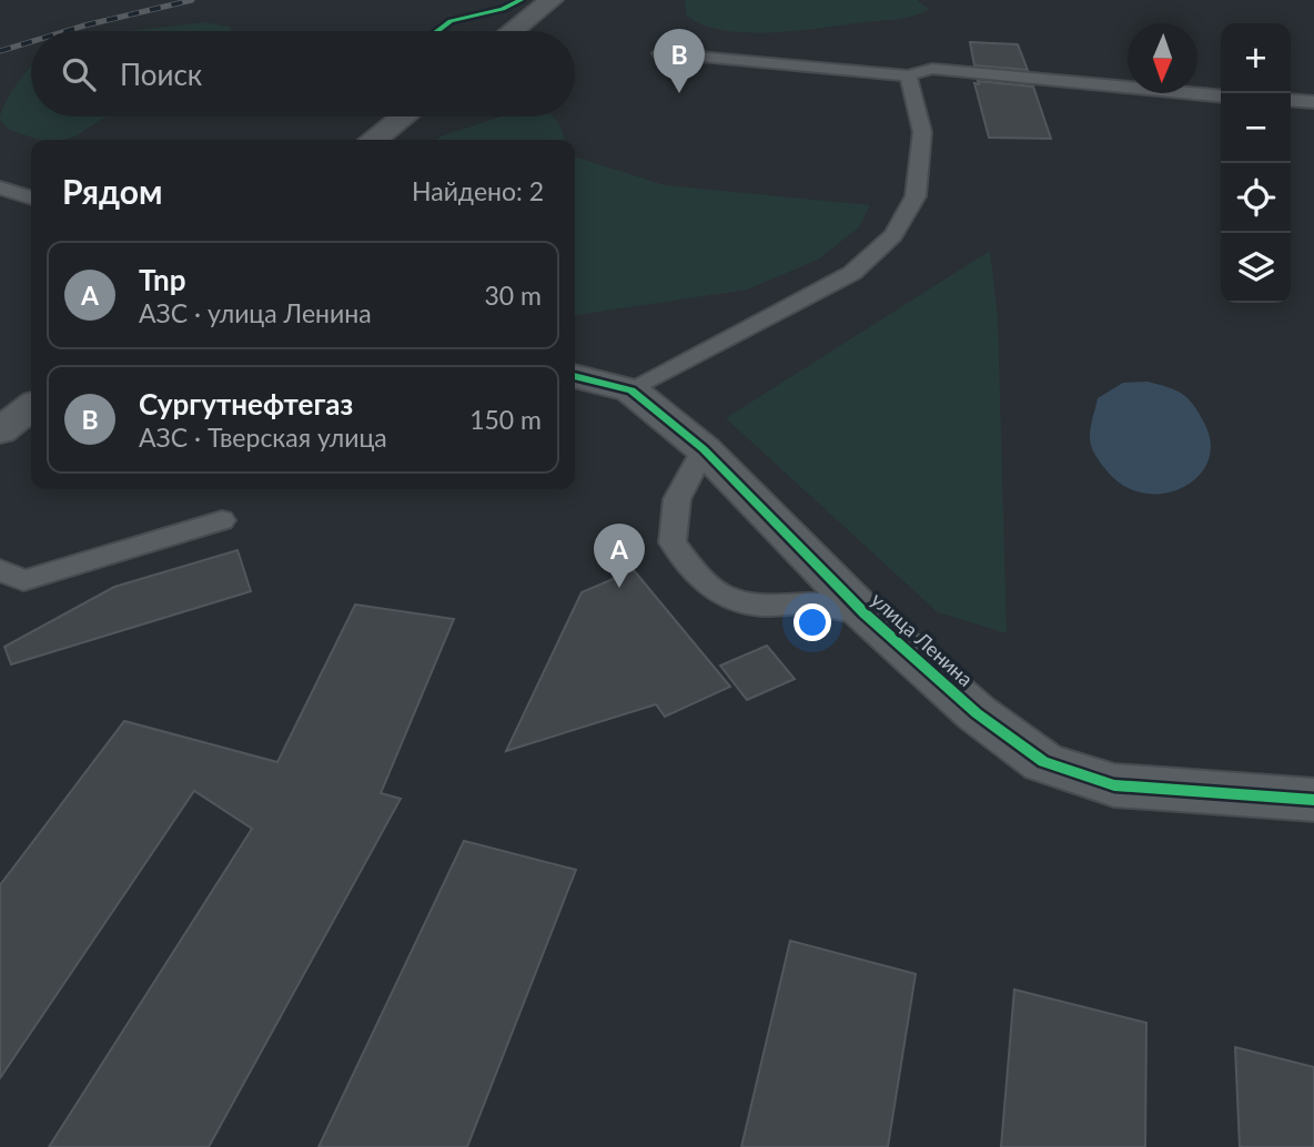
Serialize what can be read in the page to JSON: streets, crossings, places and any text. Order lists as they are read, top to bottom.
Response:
{
  "streets": {
    "street": ["улица Ленина"]
  },
  "north": "bottom",
  "page": {
    "map_buttons": ["+", "−"],
    "pins": ["B", "A"],
    "search": "Поиск",
    "heading": ["Рядом", "Найдено: 2"],
    "list": [
      {
        "mark": "A",
        "name": "Tnp",
        "note": "АЗС · улица Ленина",
        "value": "30 m"
      },
      {
        "mark": "B",
        "name": "Сургутнефтегаз",
        "note": "АЗС · Тверская улица",
        "value": "150 m"
      }
    ]
  }
}
